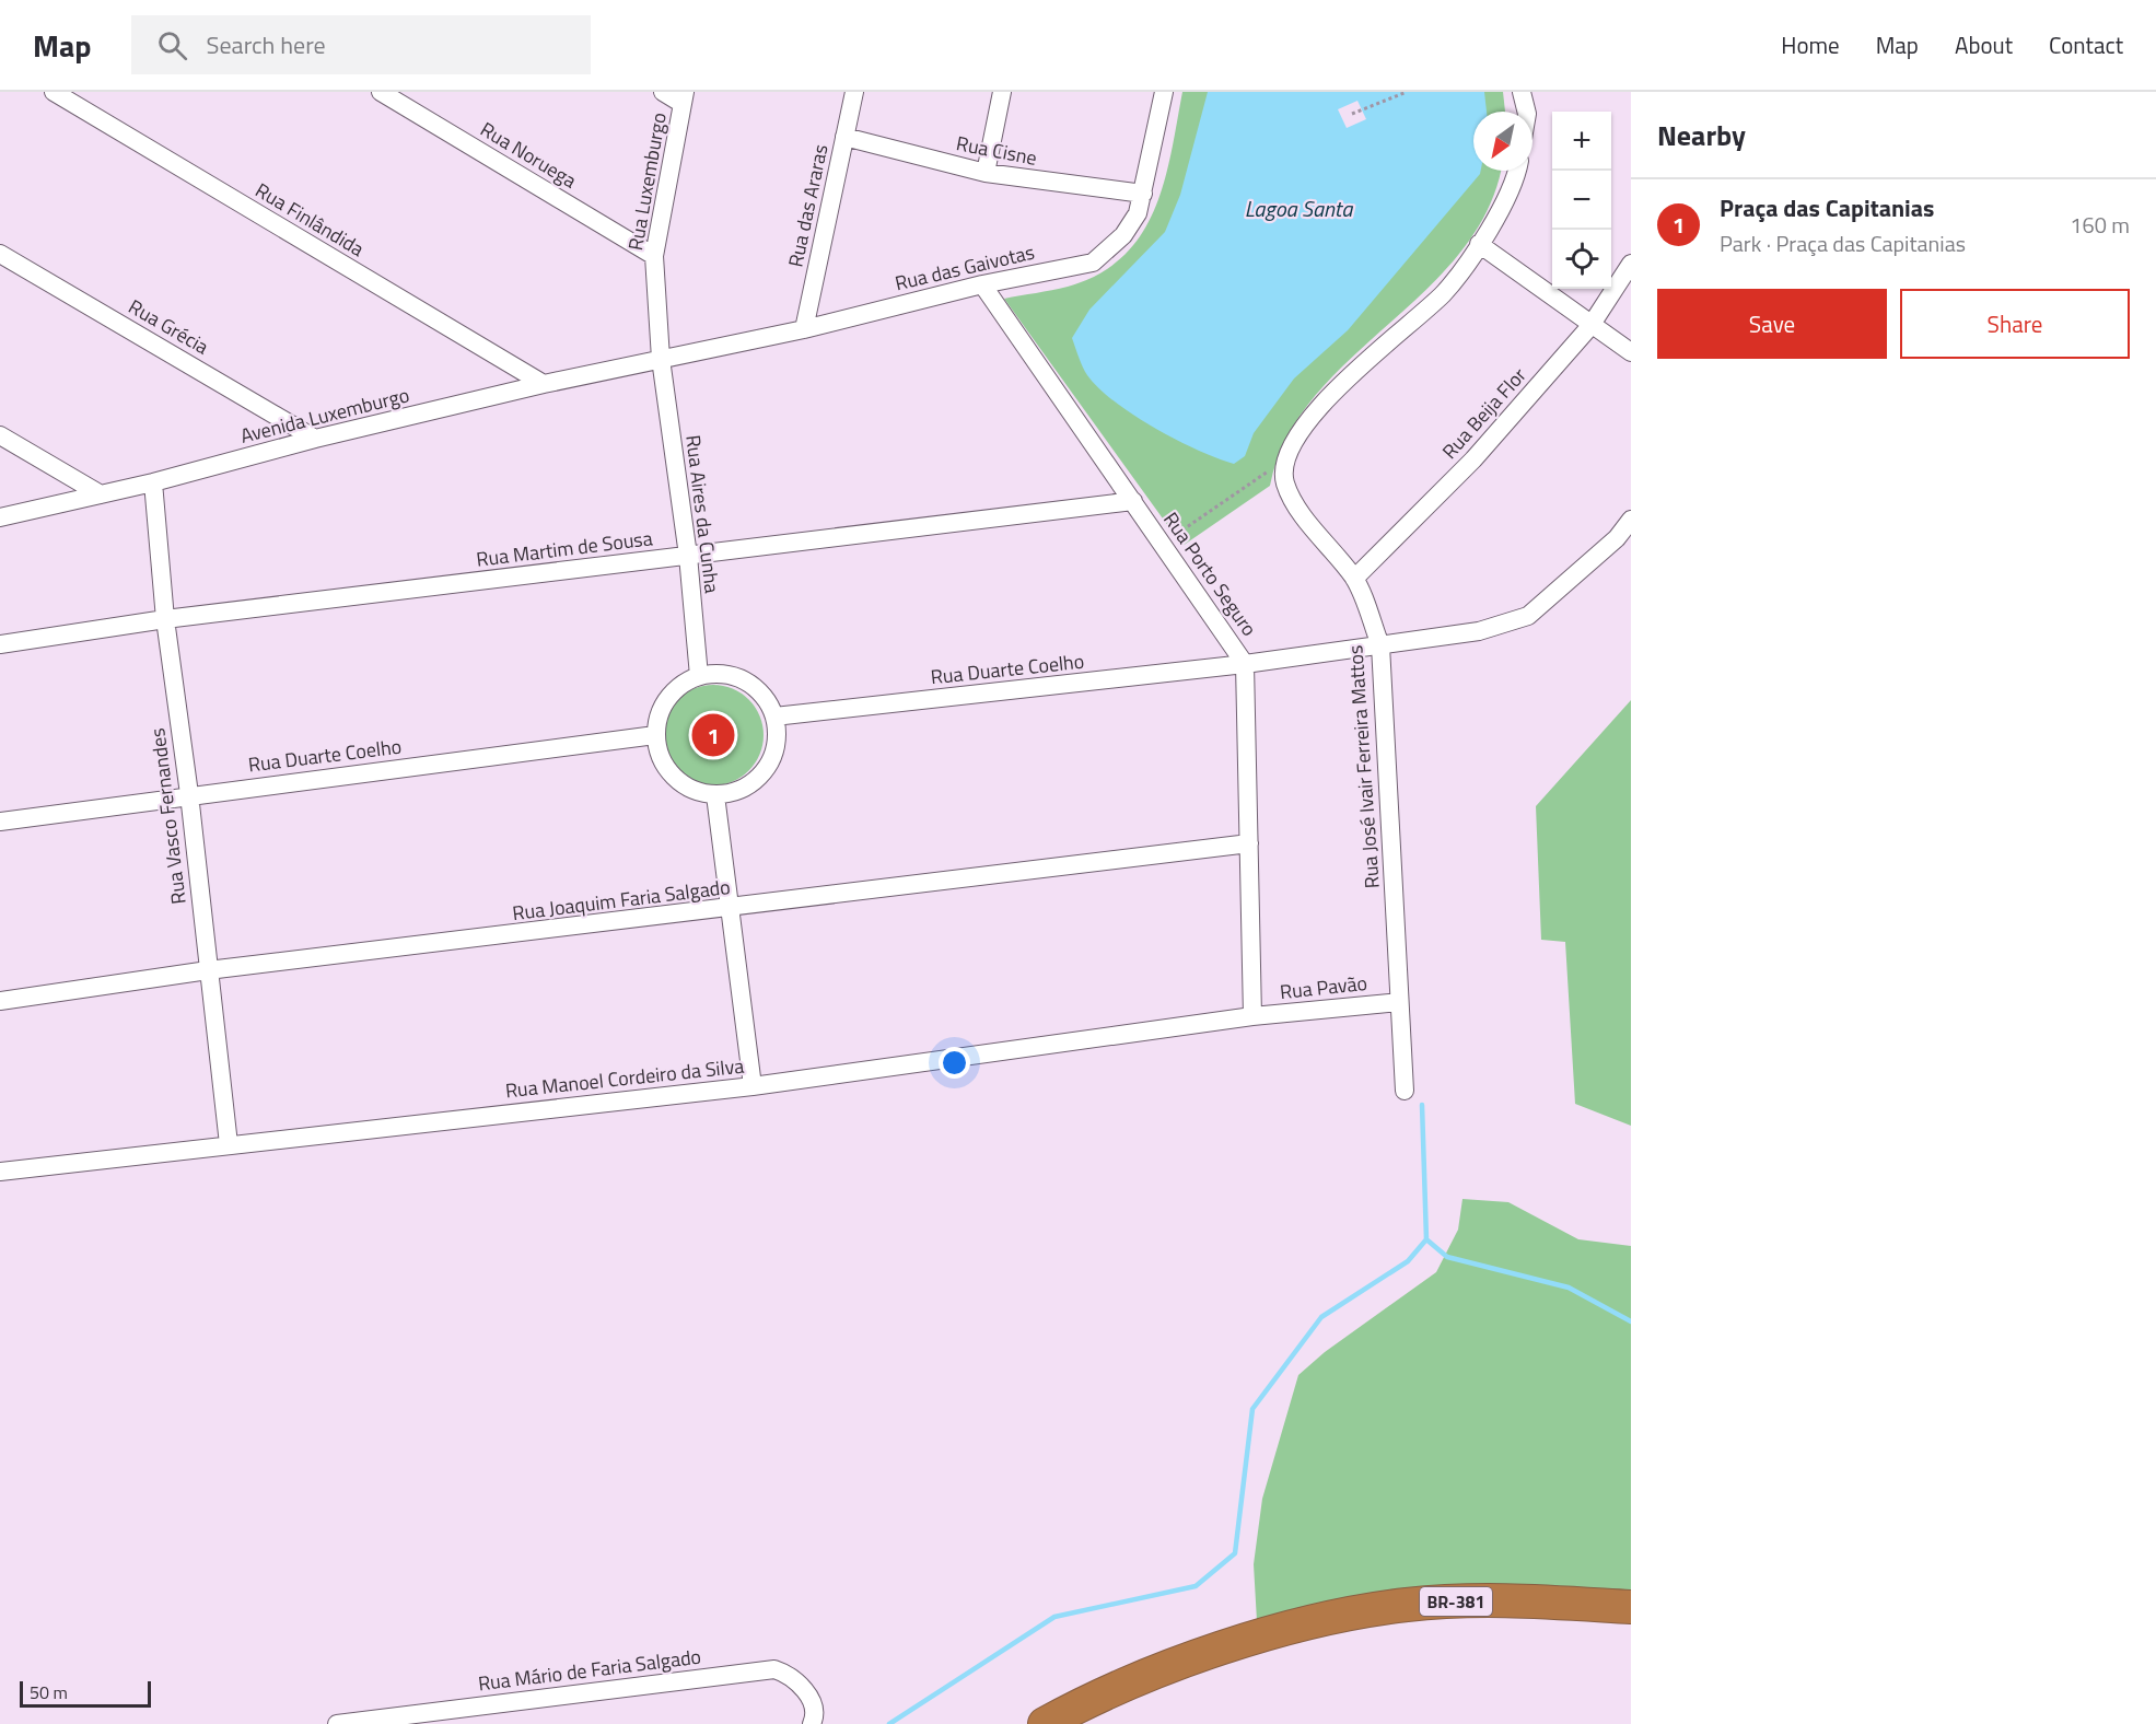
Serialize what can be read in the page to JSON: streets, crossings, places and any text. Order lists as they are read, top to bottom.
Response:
{
  "streets": {
    "highway": ["BR-381"],
    "street": [
      "Rua Cisne",
      "Rua Noruega",
      "Rua Luxemburgo",
      "Rua das Araras",
      "Rua Finlândida",
      "Rua das Gaivotas",
      "Rua Grécia",
      "Rua Beija Flor",
      "Avenida Luxemburgo",
      "Rua Aires da Cunha",
      "Rua Martim de Sousa",
      "Rua Porto Seguro",
      "Rua Duarte Coelho",
      "Rua José Ivair Ferreira Mattos",
      "Rua Vasco Fernandes",
      "Rua Joaquim Faria Salgado",
      "Rua Pavão",
      "Rua Manoel Cordeiro da Silva",
      "Rua Mário de Faria Salgado"
    ]
  },
  "crossings": [
    ["Rua Cisne", "Rua das Araras"],
    ["Rua Cisne", "Rua das Gaivotas"],
    ["Rua Noruega", "Rua Luxemburgo"],
    ["Rua Luxemburgo", "Rua das Gaivotas"],
    ["Rua Luxemburgo", "Avenida Luxemburgo"],
    ["Rua Luxemburgo", "Rua Aires da Cunha"],
    ["Rua das Araras", "Rua das Gaivotas"],
    ["Rua Finlândida", "Avenida Luxemburgo"],
    ["Rua das Gaivotas", "Avenida Luxemburgo"],
    ["Rua das Gaivotas", "Rua Aires da Cunha"],
    ["Rua das Gaivotas", "Rua Porto Seguro"],
    ["Rua Grécia", "Avenida Luxemburgo"],
    ["Rua Beija Flor", "Rua José Ivair Ferreira Mattos"],
    ["Avenida Luxemburgo", "Rua Aires da Cunha"],
    ["Avenida Luxemburgo", "Rua Vasco Fernandes"],
    ["Rua Aires da Cunha", "Rua Martim de Sousa"],
    ["Rua Aires da Cunha", "Rua Duarte Coelho"],
    ["Rua Martim de Sousa", "Rua Porto Seguro"],
    ["Rua Martim de Sousa", "Rua Vasco Fernandes"],
    ["Rua Porto Seguro", "Rua Duarte Coelho"],
    ["Rua Porto Seguro", "Rua Joaquim Faria Salgado"],
    ["Rua Porto Seguro", "Rua Pavão"],
    ["Rua Porto Seguro", "Rua Manoel Cordeiro da Silva"],
    ["Rua Duarte Coelho", "Rua José Ivair Ferreira Mattos"],
    ["Rua Duarte Coelho", "Rua Vasco Fernandes"],
    ["Rua José Ivair Ferreira Mattos", "Rua Pavão"],
    ["Rua Vasco Fernandes", "Rua Joaquim Faria Salgado"],
    ["Rua Vasco Fernandes", "Rua Manoel Cordeiro da Silva"],
    ["Rua Pavão", "Rua Manoel Cordeiro da Silva"]
  ],
  "water": ["Lagoa Santa"],
  "scale_bar": "50 m",
  "north": "bottom left",
  "page": {
    "header": "Map",
    "search": "Search here",
    "nav": [
      "Home",
      "Map",
      "About",
      "Contact"
    ],
    "heading": "Nearby",
    "map_buttons": ["+", "−"],
    "list": [
      {
        "mark": "1",
        "name": "Praça das Capitanias",
        "note": "Park · Praça das Capitanias",
        "value": "160 m"
      }
    ],
    "buttons": ["Save", "Share"],
    "pins": "1",
    "scale": "50 m"
  }
}
